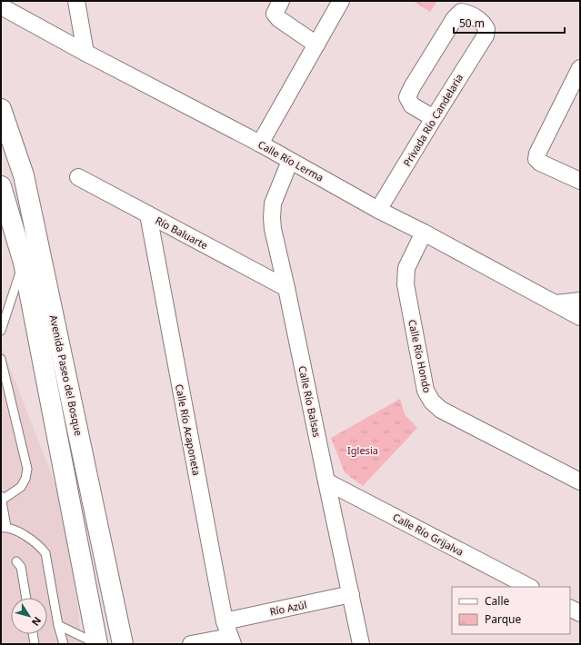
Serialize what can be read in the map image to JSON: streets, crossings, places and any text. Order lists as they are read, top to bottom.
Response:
{
  "streets": {
    "main road": ["Avenida Paseo del Bosque"],
    "street": [
      "Privada Río Candelaria",
      "Calle Río Lerma",
      "Río Baluarte",
      "Calle Río Hondo",
      "Calle Río Balsas",
      "Calle Río Acaponeta",
      "Calle Río Grijalva",
      "Río Azúl"
    ]
  },
  "crossings": [
    ["Privada Río Candelaria", "Calle Río Lerma"],
    ["Calle Río Lerma", "Calle Río Hondo"],
    ["Calle Río Lerma", "Calle Río Balsas"],
    ["Río Baluarte", "Calle Río Balsas"],
    ["Río Baluarte", "Calle Río Acaponeta"],
    ["Calle Río Balsas", "Calle Río Grijalva"],
    ["Calle Río Balsas", "Río Azúl"],
    ["Calle Río Acaponeta", "Río Azúl"]
  ],
  "parks": ["Iglesia"],
  "legend": ["Calle", "Parque"],
  "scale_bar": "50 m",
  "north": "bottom right"
}
